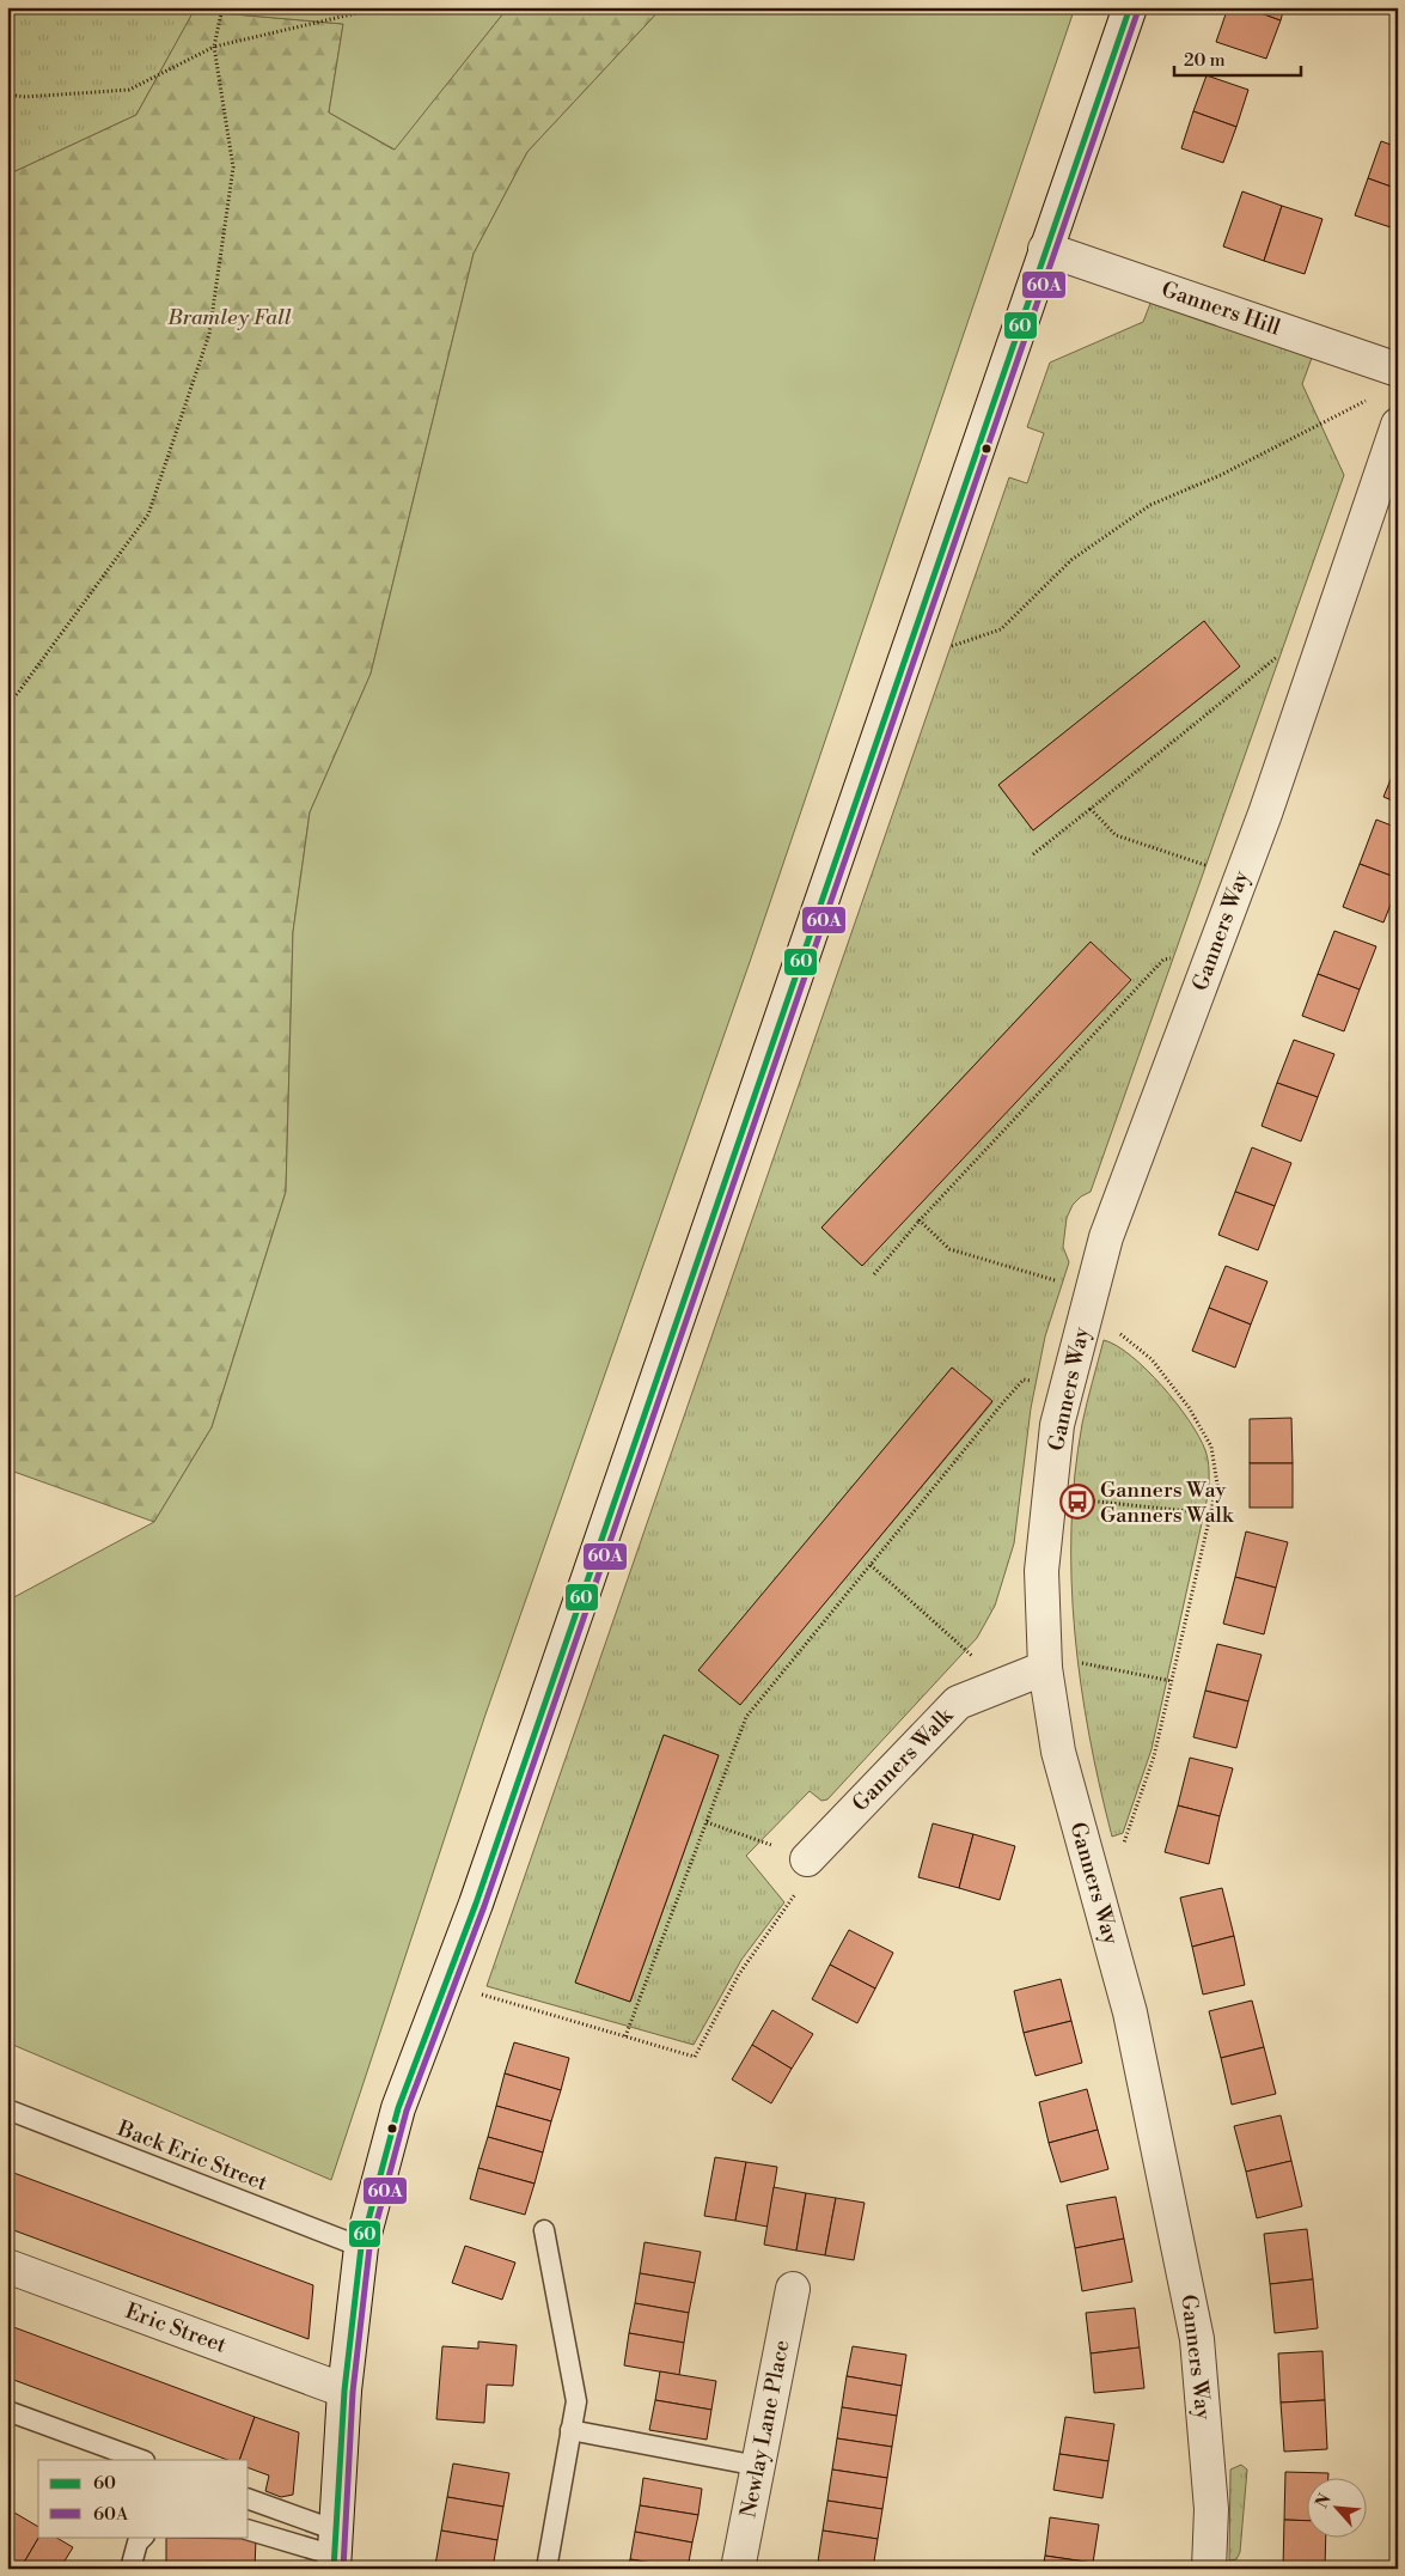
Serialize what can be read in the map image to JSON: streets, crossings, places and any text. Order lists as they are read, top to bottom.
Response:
{
  "streets": {
    "street": [
      "Ganners Hill",
      "Ganners Way",
      "Ganners Walk",
      "Eric Street",
      "Newlay Lane Place"
    ],
    "lane": ["Back Eric Street"]
  },
  "crossings": [
    ["Ganners Way", "Ganners Walk"]
  ],
  "parks": ["Bramley Fall"],
  "places": {
    "bus stop": ["Ganners Way Ganners Walk"]
  },
  "lines": ["transit line 60", "transit line 60A"],
  "legend": ["60", "60A"],
  "scale_bar": "20 m",
  "north": "top left"
}
